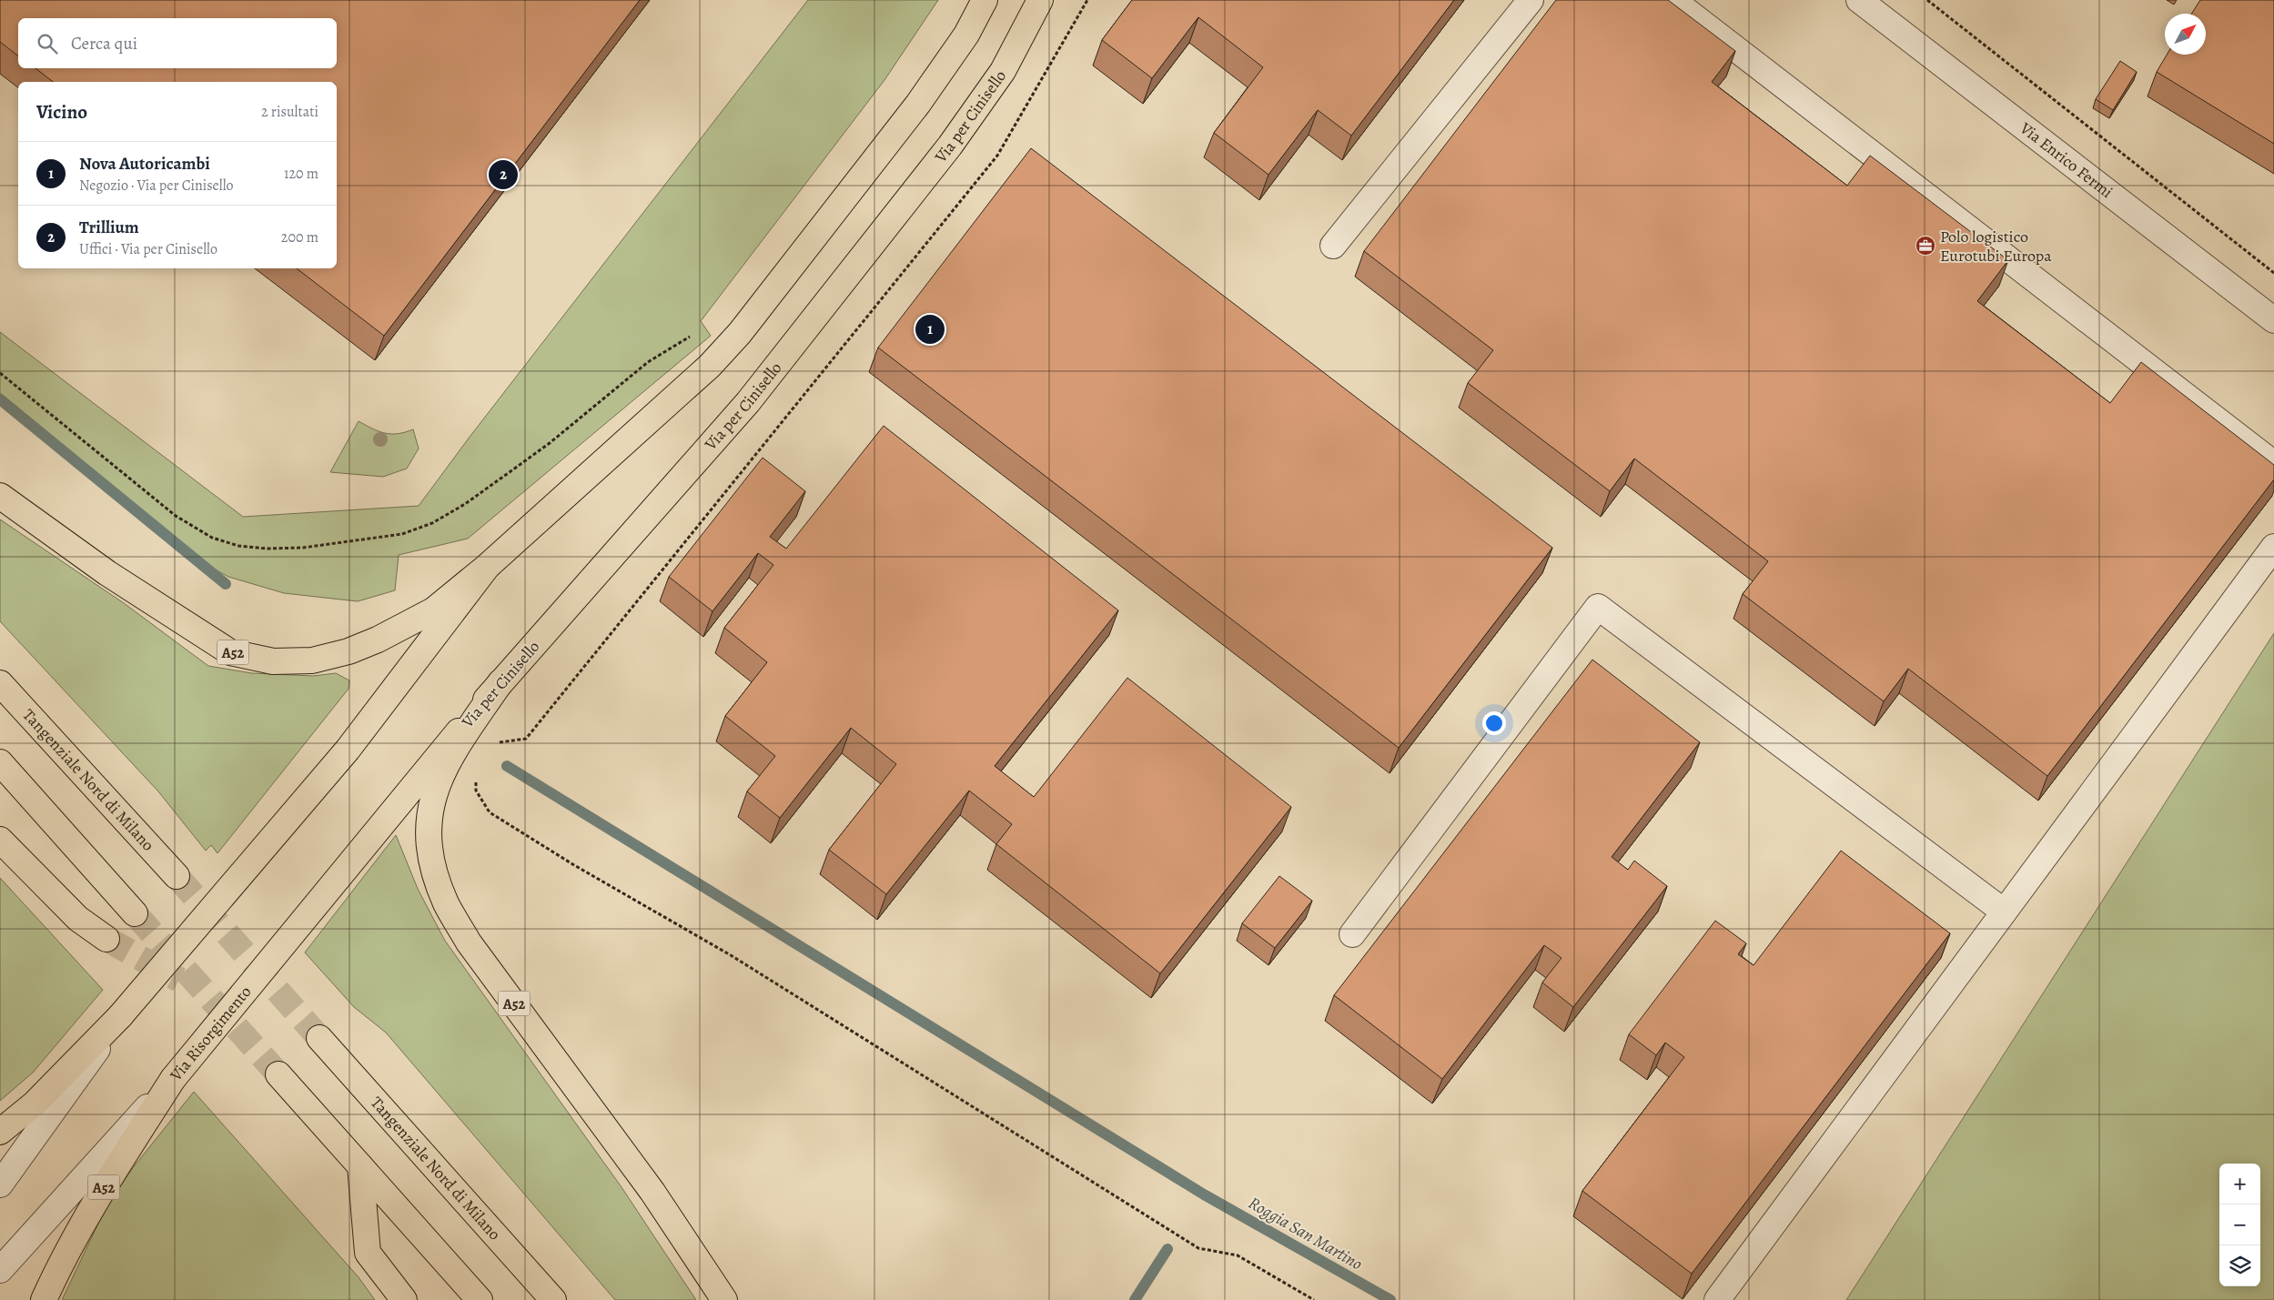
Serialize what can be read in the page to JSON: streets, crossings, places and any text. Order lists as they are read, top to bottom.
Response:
{
  "streets": {
    "main road": [
      "Via per Cinisello",
      "A52",
      "Tangenziale Nord di Milano",
      "Via Risorgimento"
    ],
    "street": ["Via Enrico Fermi"]
  },
  "crossings": [
    ["Via per Cinisello", "A52"],
    ["Via per Cinisello", "Via Risorgimento"],
    ["A52", "Via Risorgimento"]
  ],
  "water": ["Roggia San Martino"],
  "places": {
    "office": ["Polo logistico Eurotubi Europa"]
  },
  "north": "top right",
  "page": {
    "search": "Cerca qui",
    "heading": ["Vicino", "2 risultati"],
    "list": [
      {
        "mark": "1",
        "name": "Nova Autoricambi",
        "note": "Negozio · Via per Cinisello",
        "value": "120 m"
      },
      {
        "mark": "2",
        "name": "Trillium",
        "note": "Uffici · Via per Cinisello",
        "value": "200 m"
      }
    ],
    "pins": ["2", "1"],
    "map_buttons": ["+", "−"]
  }
}
